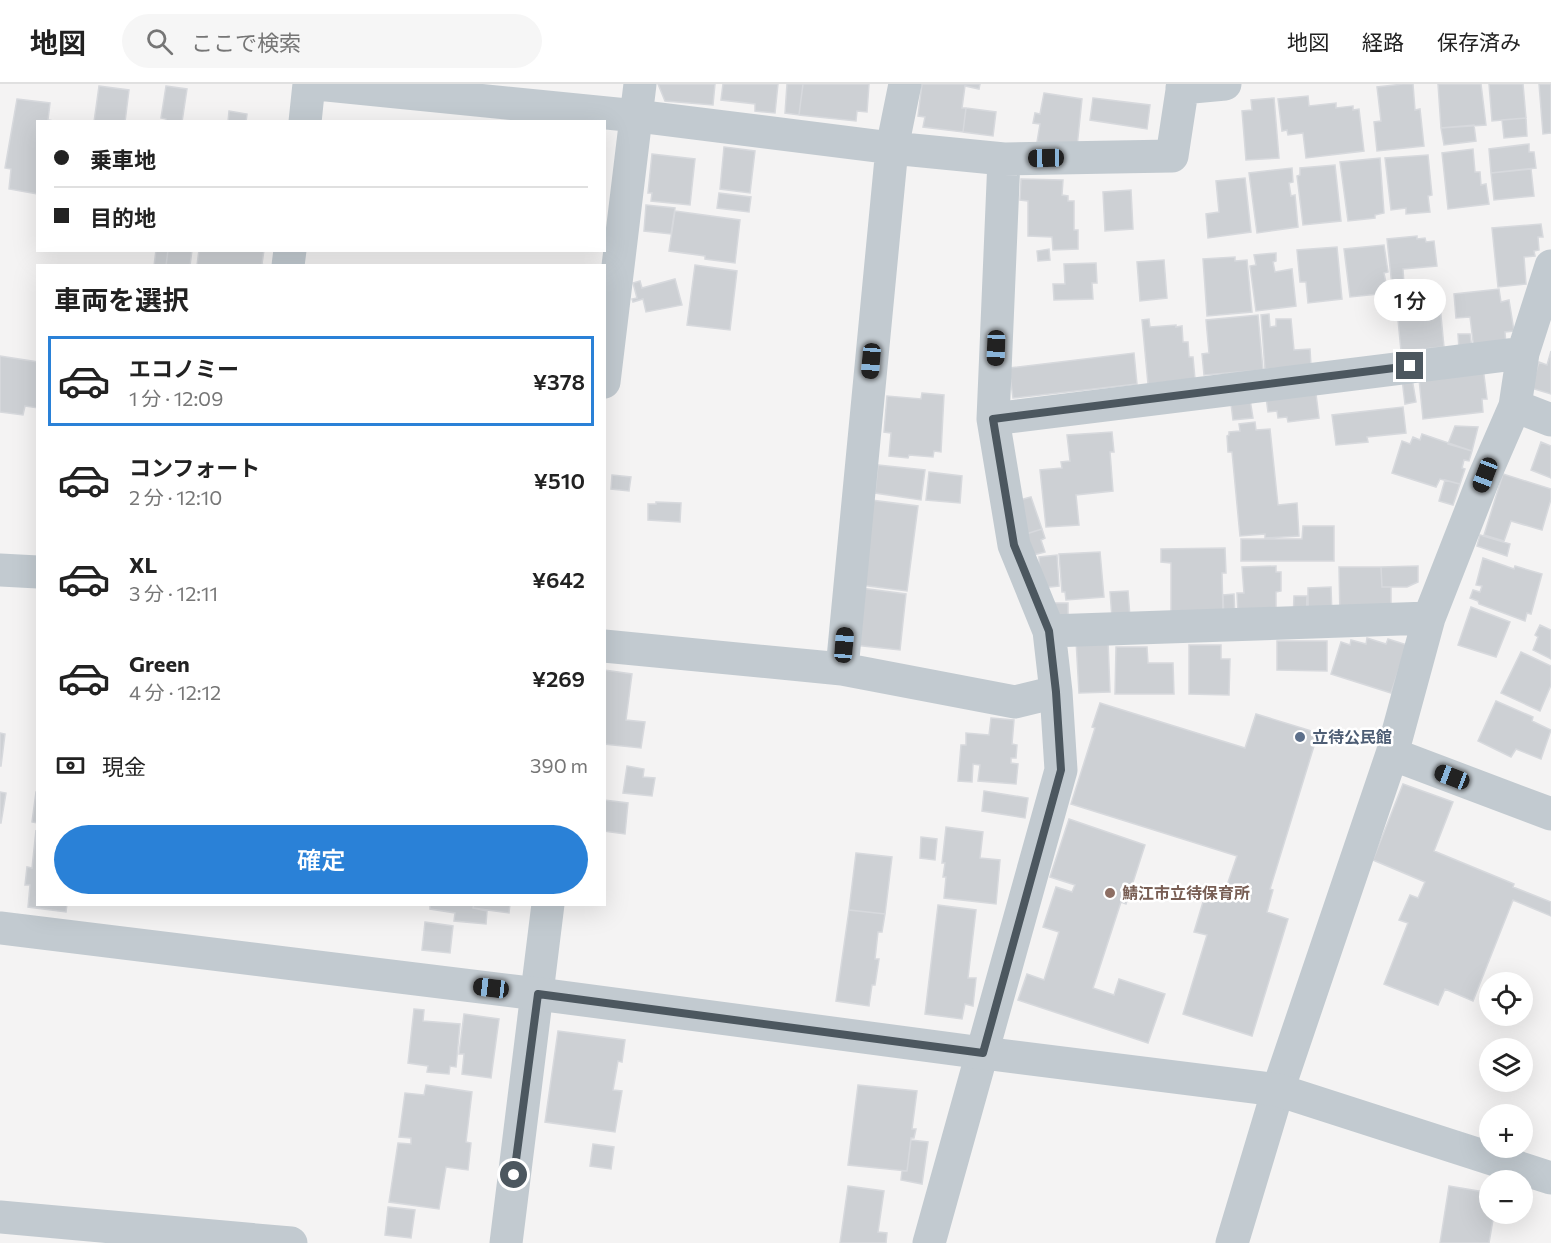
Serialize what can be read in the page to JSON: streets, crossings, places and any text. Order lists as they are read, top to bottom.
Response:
{
  "places": ["立待公民館", "鯖江市立待保育所"],
  "page": {
    "header": "地図",
    "search": "ここで検索",
    "nav": ["地図", "経路", "保存済み"],
    "banner": ["乗車地", "目的地"],
    "heading": "車両を選択",
    "bubble": "1 分",
    "list": [
      {
        "name": "エコノミー",
        "note": "1 分 · 12:09",
        "value": "¥378"
      },
      {
        "name": "コンフォート",
        "note": "2 分 · 12:10",
        "value": "¥510"
      },
      {
        "name": "XL",
        "note": "3 分 · 12:11",
        "value": "¥642"
      },
      {
        "name": "Green",
        "note": "4 分 · 12:12",
        "value": "¥269"
      }
    ],
    "pay": ["現金", "390 m"],
    "buttons": "確定",
    "map_buttons": ["+", "−"]
  }
}
